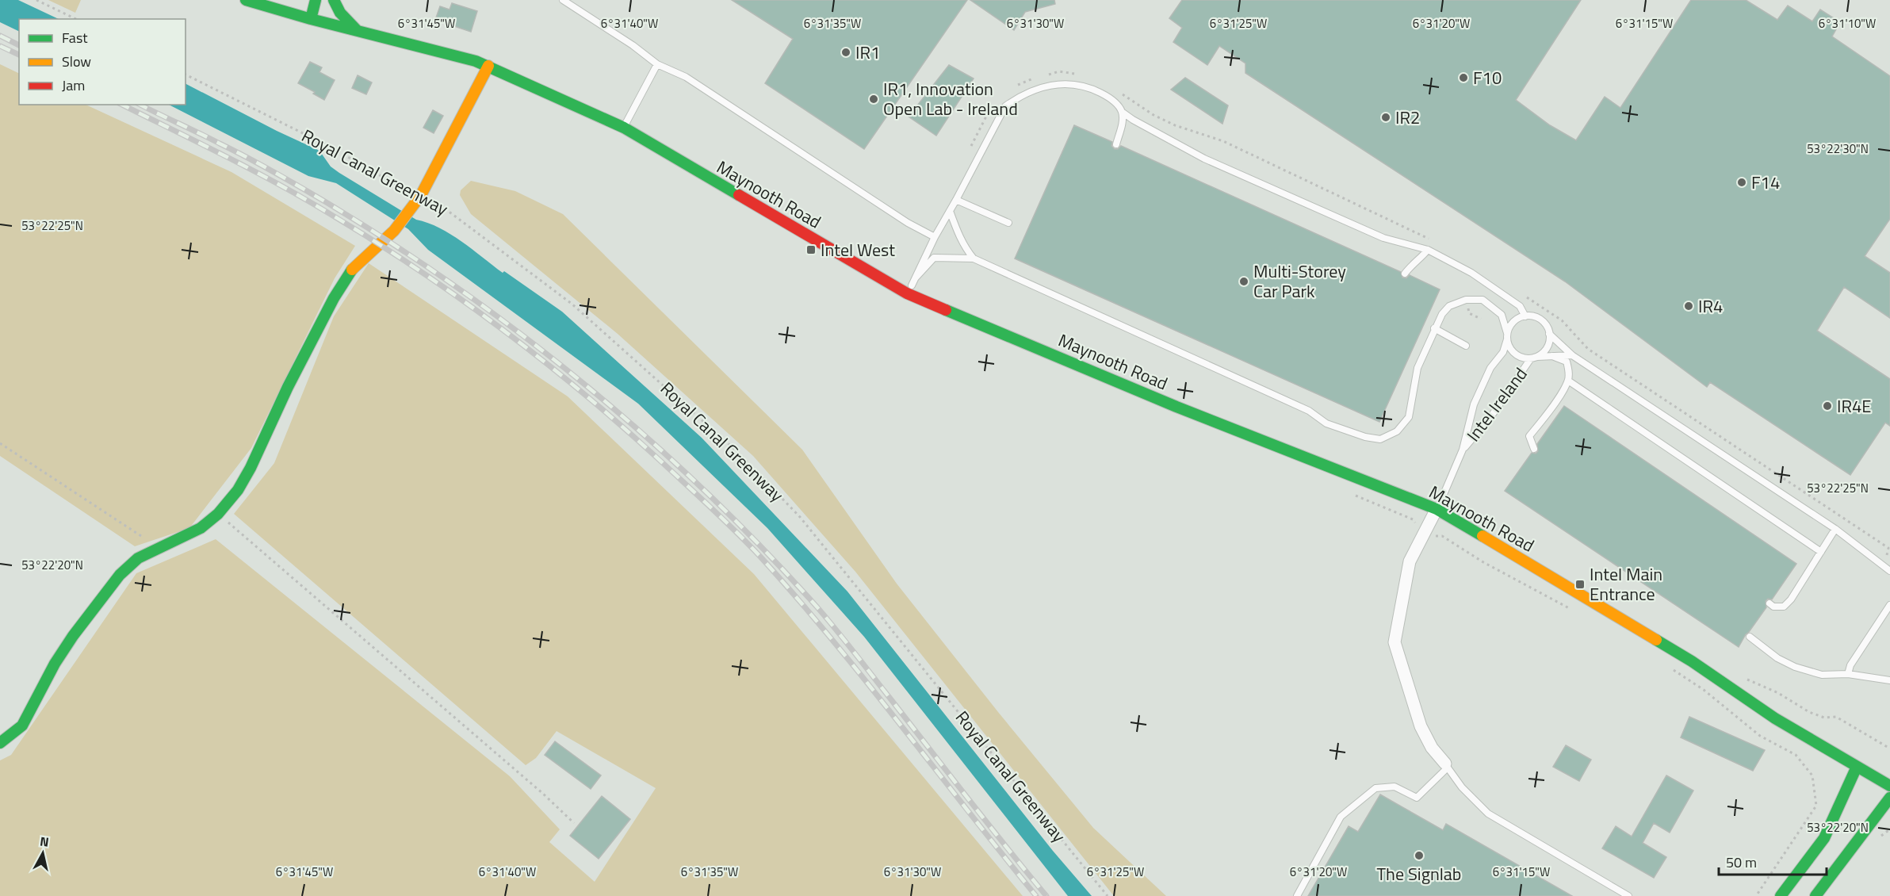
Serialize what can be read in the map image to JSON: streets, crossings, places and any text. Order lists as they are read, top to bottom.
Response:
{
  "streets": {
    "main road": ["Maynooth Road"],
    "lane": ["Intel Ireland"],
    "path": ["Royal Canal Greenway"]
  },
  "crossings": [
    ["Maynooth Road", "Intel Ireland"]
  ],
  "places": {
    "other": [
      "IR1",
      "F10",
      "IR1, Innovation Open Lab - Ireland",
      "IR2",
      "F14",
      "Multi-Storey Car Park",
      "IR4",
      "IR4E",
      "The Signlab"
    ],
    "transit": ["Intel West", "Intel Main Entrance"]
  },
  "legend": ["Fast", "Slow", "Jam"],
  "scale_bar": "50 m",
  "north": "top",
  "coordinates": [
    "6°31'45\"W",
    "6°31'40\"W",
    "6°31'35\"W",
    "6°31'30\"W",
    "6°31'25\"W",
    "6°31'20\"W",
    "6°31'15\"W",
    "6°31'10\"W",
    "53°22'30\"N",
    "53°22'25\"N",
    "53°22'20\"N"
  ]
}
